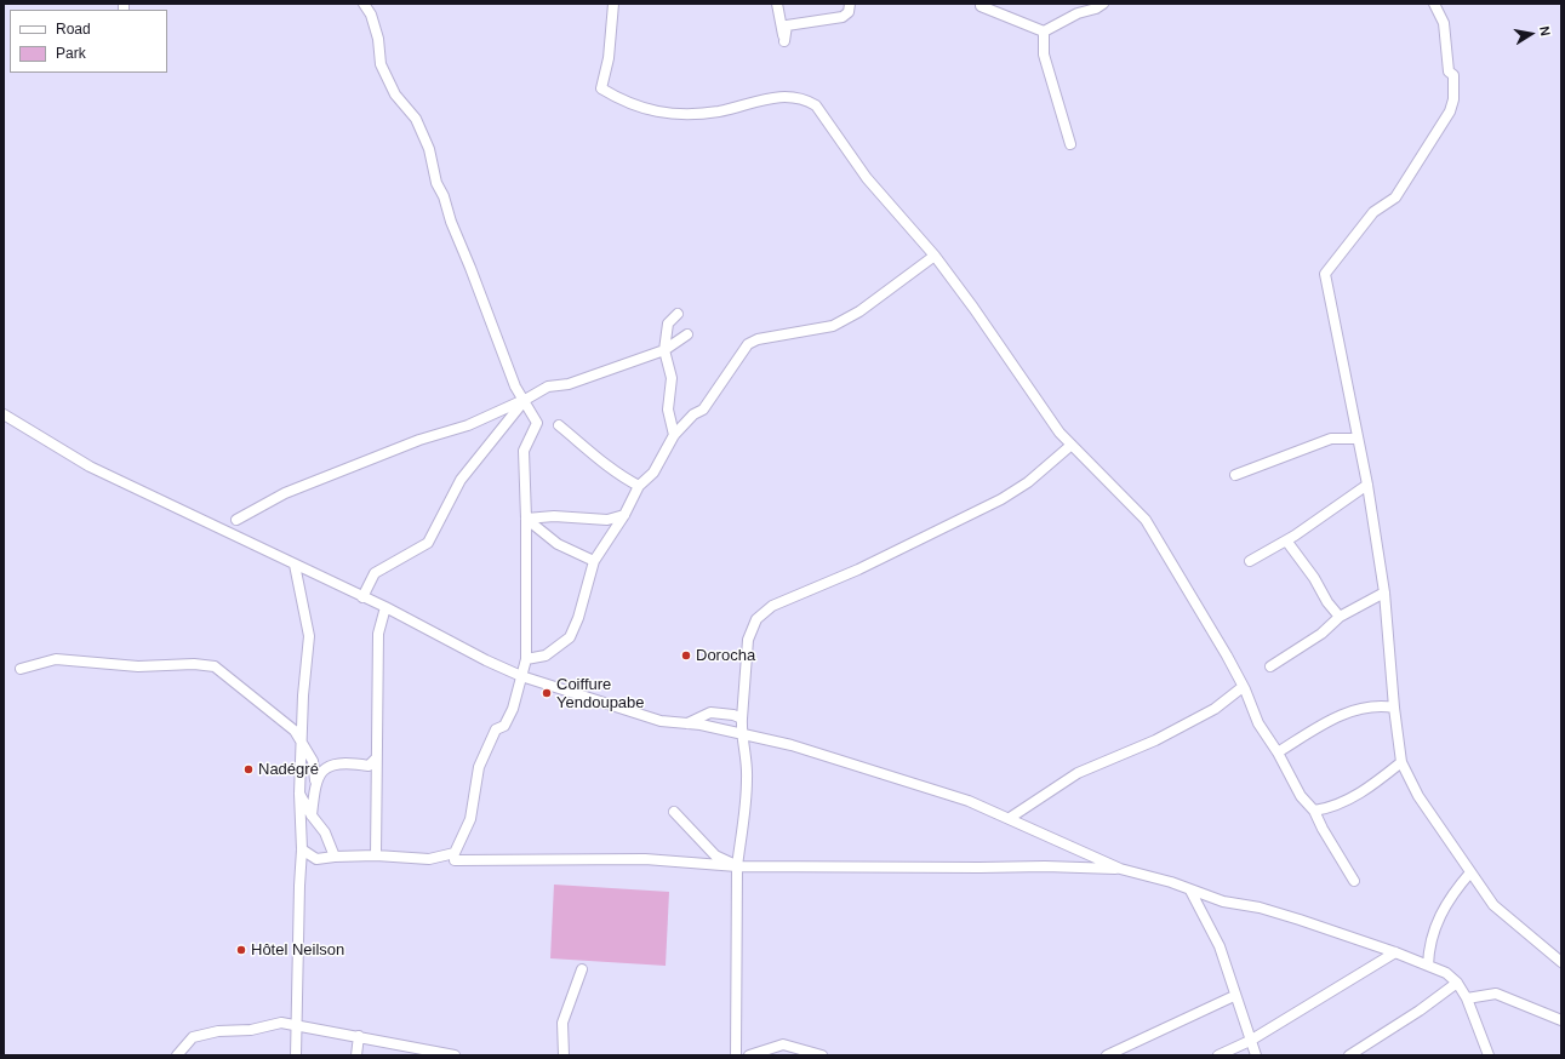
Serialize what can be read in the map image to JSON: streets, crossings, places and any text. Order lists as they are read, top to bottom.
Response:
{
  "places": [
    "Dorocha",
    "Coiffure Yendoupabe",
    "Nadégré",
    "Hôtel Neilson"
  ],
  "legend": ["Road", "Park"],
  "north": "right"
}
